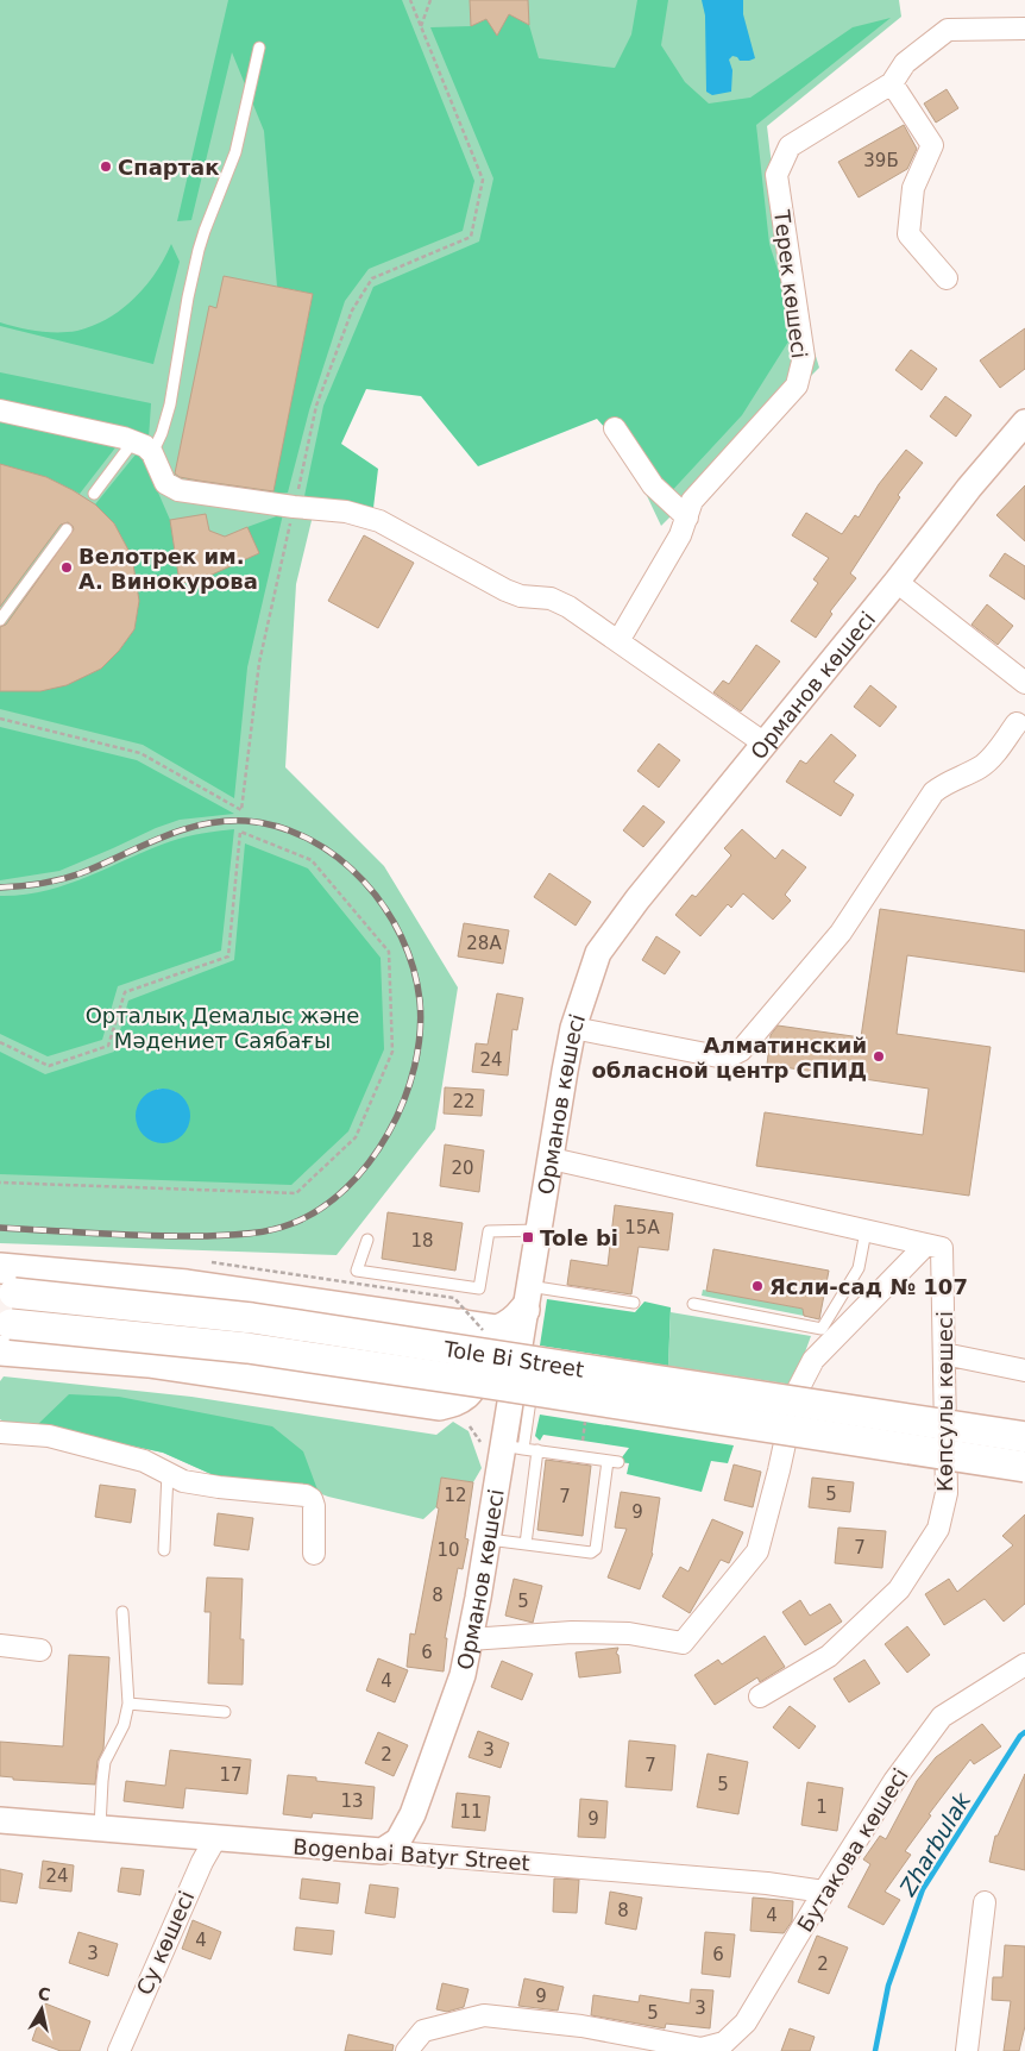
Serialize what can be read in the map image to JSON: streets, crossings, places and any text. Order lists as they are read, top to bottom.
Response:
{
  "streets": {
    "main road": ["Tole Bi Street"],
    "street": [
      "Терек көшесі",
      "Орманов көшесі",
      "Көпсулы көшесі",
      "Бутакова көшесі",
      "Bogenbai Batyr Street",
      "Су көшесі"
    ]
  },
  "crossings": [
    ["Орманов көшесі", "Көпсулы көшесі"],
    ["Орманов көшесі", "Bogenbai Batyr Street"],
    ["Бутакова көшесі", "Bogenbai Batyr Street"],
    ["Bogenbai Batyr Street", "Су көшесі"]
  ],
  "water": ["Zharbulak"],
  "parks": ["Орталық Демалыс және Мәдениет Саябағы"],
  "places": {
    "other": [
      "Спартак",
      "Велотрек им. А. Винокурова",
      "Алматинский обласной центр СПИД",
      "Ясли-сад № 107"
    ],
    "transit": ["Tole bi"]
  },
  "house_numbers": [
    "39Б",
    "28А",
    "24",
    "22",
    "20",
    "15А",
    "18",
    "5",
    "12",
    "7",
    "9",
    "7",
    "10",
    "8",
    "5",
    "6",
    "4",
    "3",
    "2",
    "7",
    "17",
    "5",
    "13",
    "1",
    "11",
    "9",
    "24",
    "8",
    "4",
    "4",
    "3",
    "6",
    "2",
    "9",
    "3",
    "5"
  ],
  "north": "top"
}
